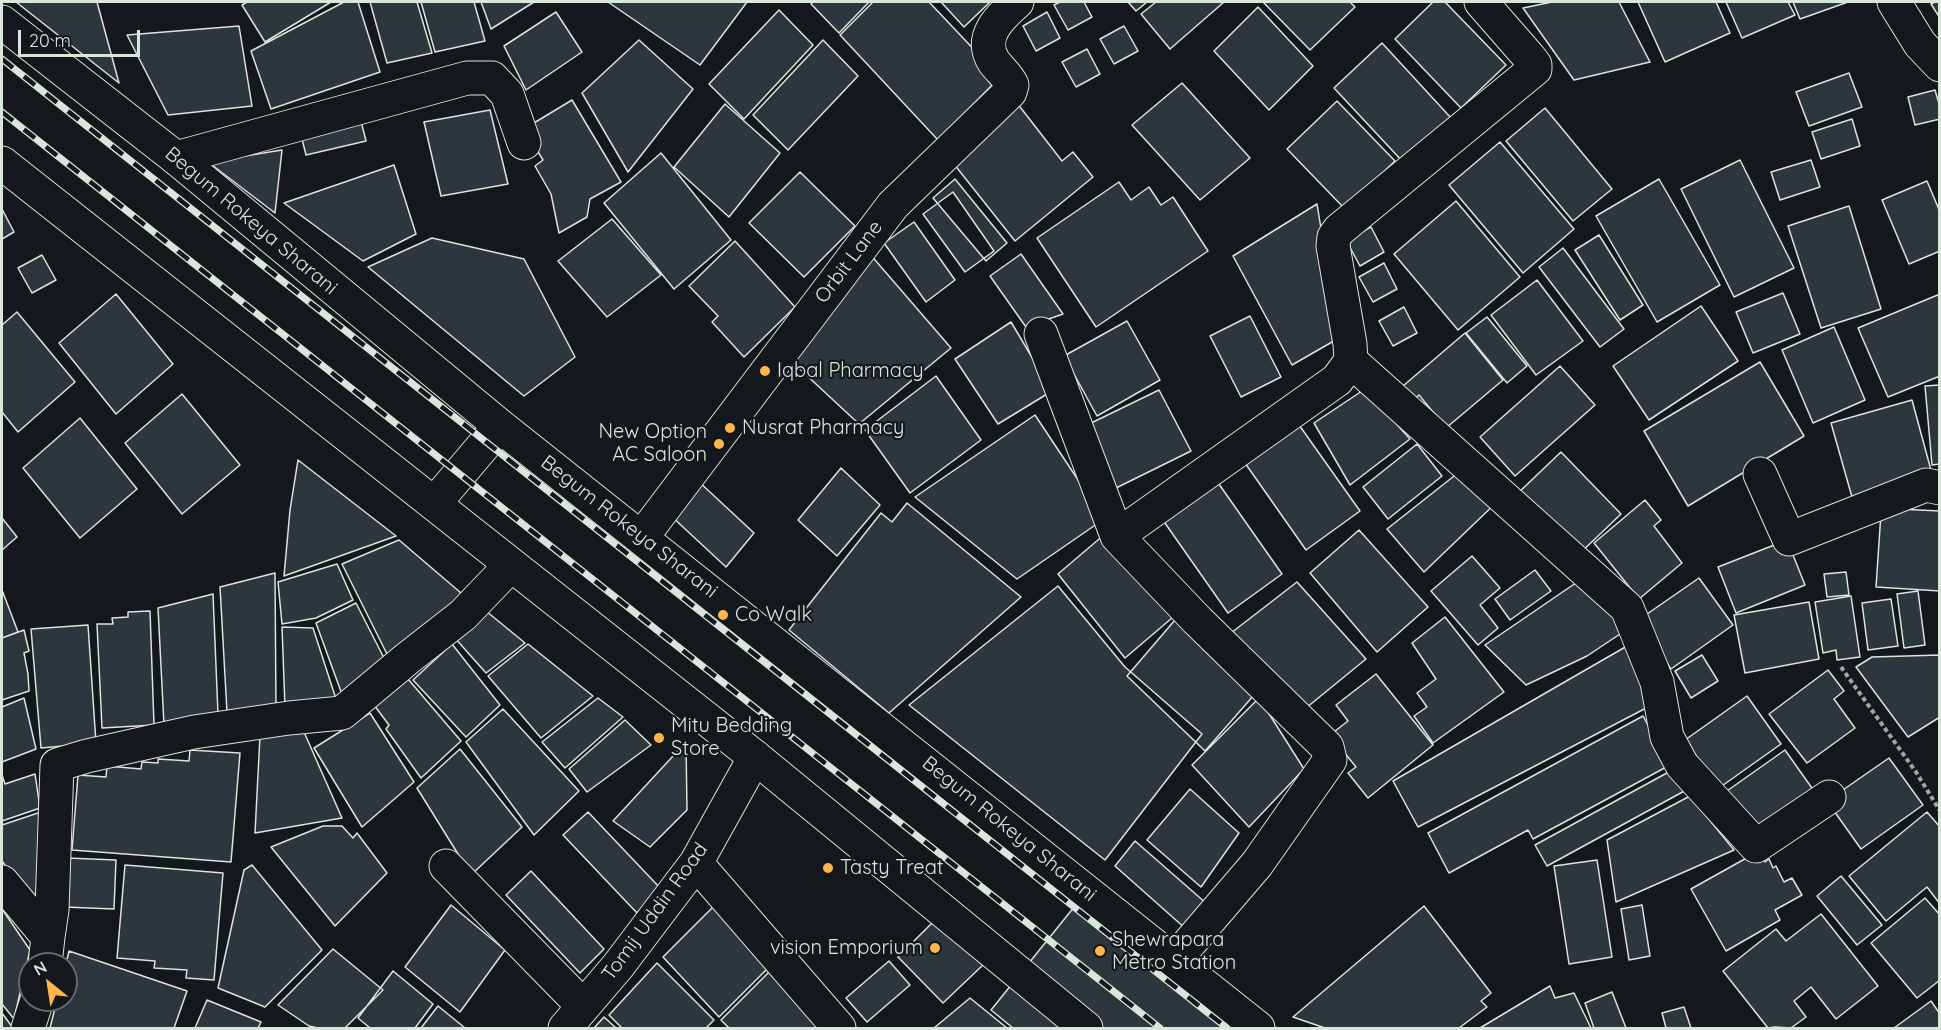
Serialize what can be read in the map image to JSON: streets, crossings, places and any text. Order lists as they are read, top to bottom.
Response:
{
  "streets": {
    "street": ["Begum Rokeya Sharani", "Orbit Lane", "Tomij Uddin Road"]
  },
  "crossings": [
    ["Begum Rokeya Sharani", "Orbit Lane"]
  ],
  "places": [
    "Iqbal Pharmacy",
    "Nusrat Pharmacy",
    "New Option AC Saloon",
    "Co Walk",
    "Mitu Bedding Store",
    "Tasty Treat",
    "vision Emporium",
    "Shewrapara Metro Station"
  ],
  "scale_bar": "20 m",
  "north": "top left"
}
